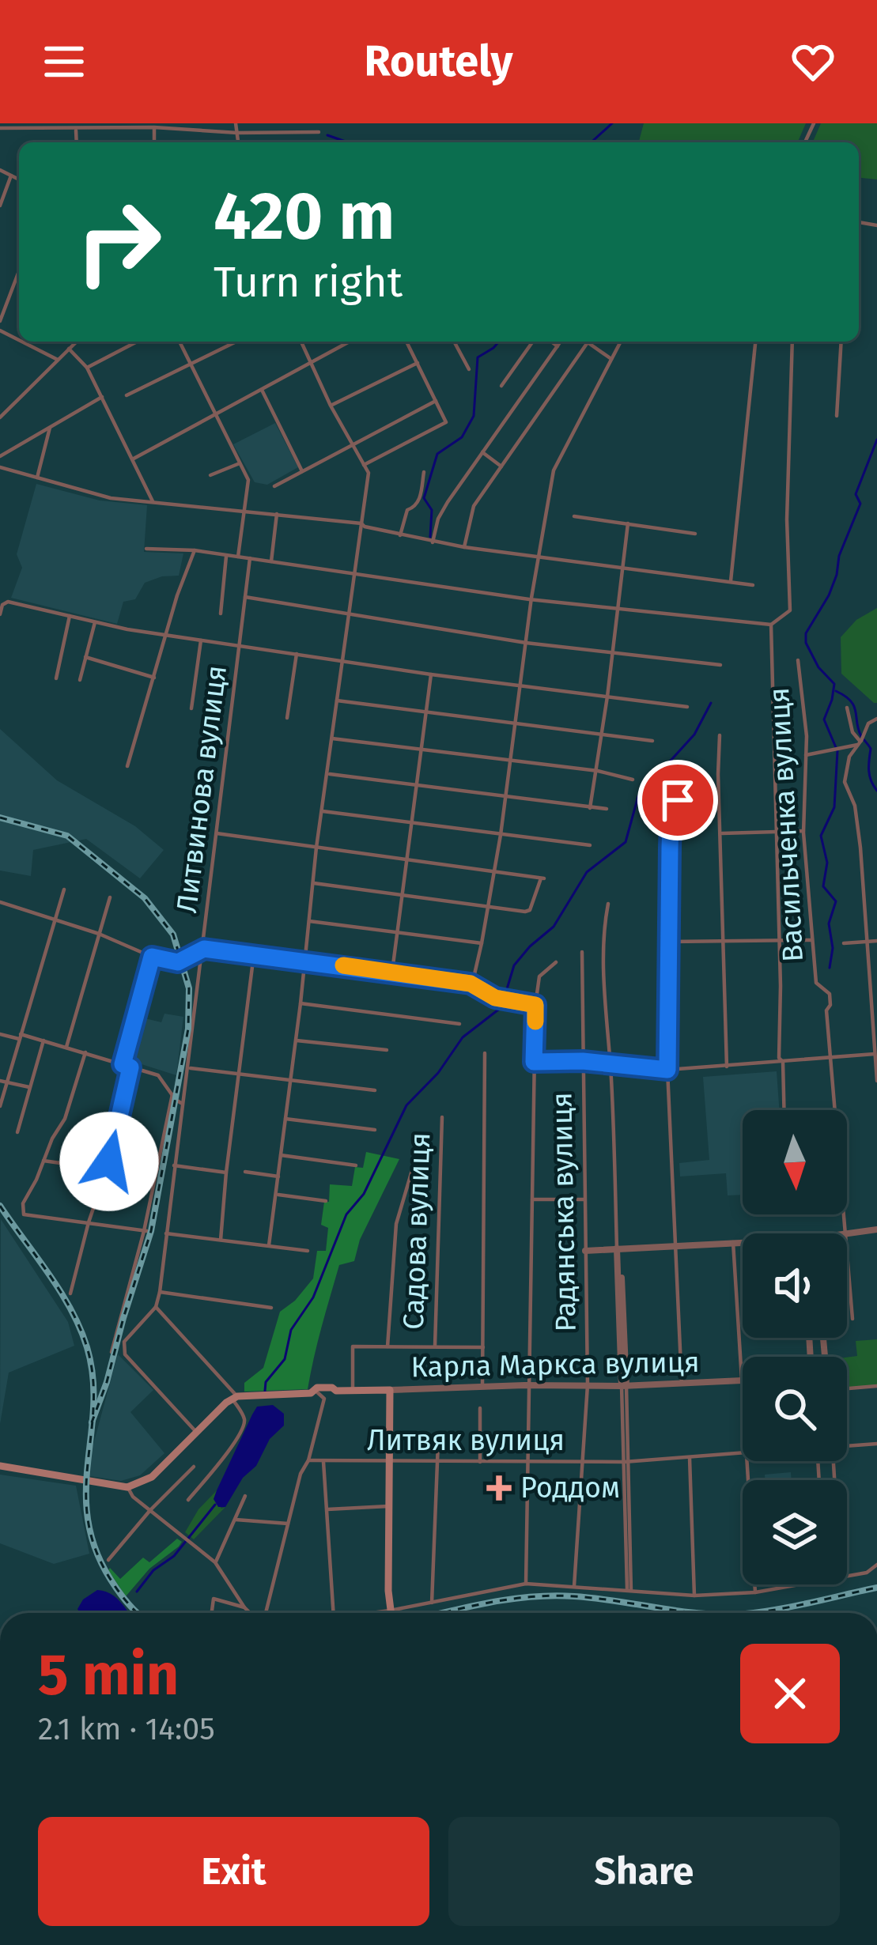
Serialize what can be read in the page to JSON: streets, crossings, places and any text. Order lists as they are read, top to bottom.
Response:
{
  "streets": {
    "main road": ["Карла Маркса вулиця"],
    "street": [
      "Литвинова вулиця",
      "Васильченка вулиця",
      "Радянська вулиця",
      "Садова вулиця",
      "Литвяк вулиця"
    ]
  },
  "crossings": [
    ["Радянська вулиця", "Карла Маркса вулиця"],
    ["Радянська вулиця", "Литвяк вулиця"],
    ["Садова вулиця", "Карла Маркса вулиця"]
  ],
  "places": {
    "health": ["Роддом"]
  },
  "north": "bottom",
  "page": {
    "header": "Routely",
    "turn": ["420 m", "Turn right"],
    "heading": ["5 min", "2.1 km · 14:05"],
    "buttons": ["Exit", "Share"]
  }
}
